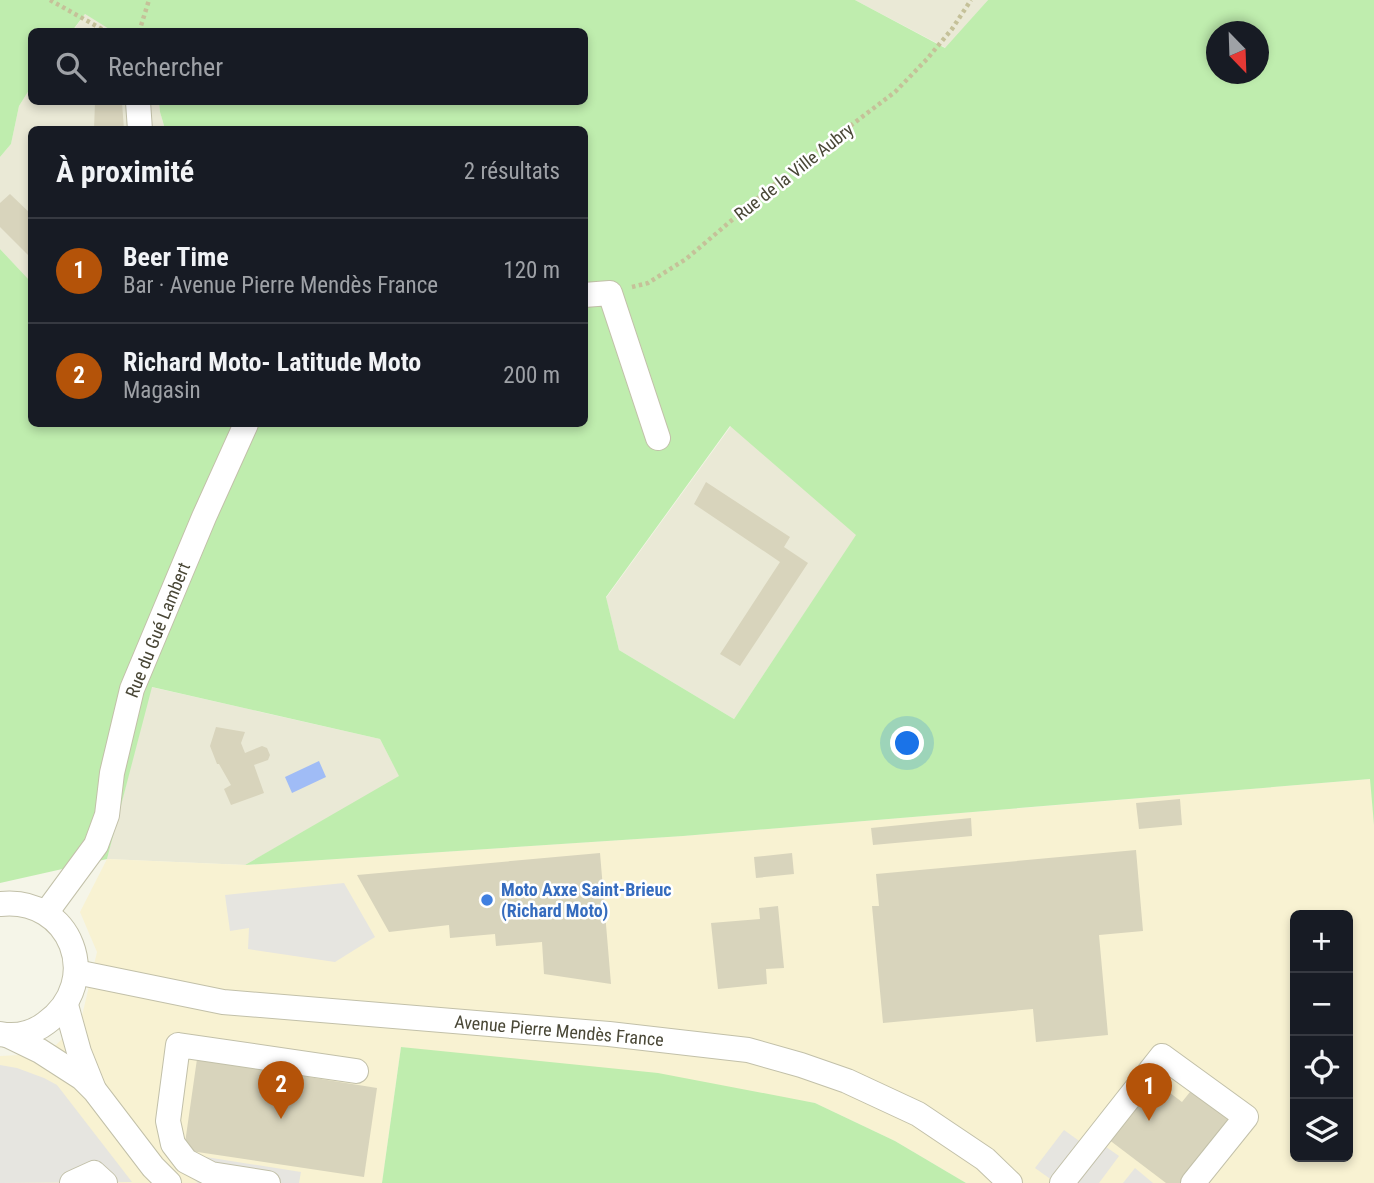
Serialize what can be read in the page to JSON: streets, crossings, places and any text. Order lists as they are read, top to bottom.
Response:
{
  "streets": {
    "street": ["Rue du Gué Lambert", "Avenue Pierre Mendès France"],
    "path": ["Rue de la Ville Aubry"]
  },
  "places": ["Moto Axxe Saint-Brieuc (Richard Moto)"],
  "north": "bottom right",
  "page": {
    "search": "Rechercher",
    "heading": ["À proximité", "2 résultats"],
    "list": [
      {
        "mark": "1",
        "name": "Beer Time",
        "note": "Bar · Avenue Pierre Mendès France",
        "value": "120 m"
      },
      {
        "mark": "2",
        "name": "Richard Moto- Latitude Moto",
        "note": "Magasin",
        "value": "200 m"
      }
    ],
    "map_buttons": ["+", "−"],
    "pins": ["2", "1"]
  }
}
